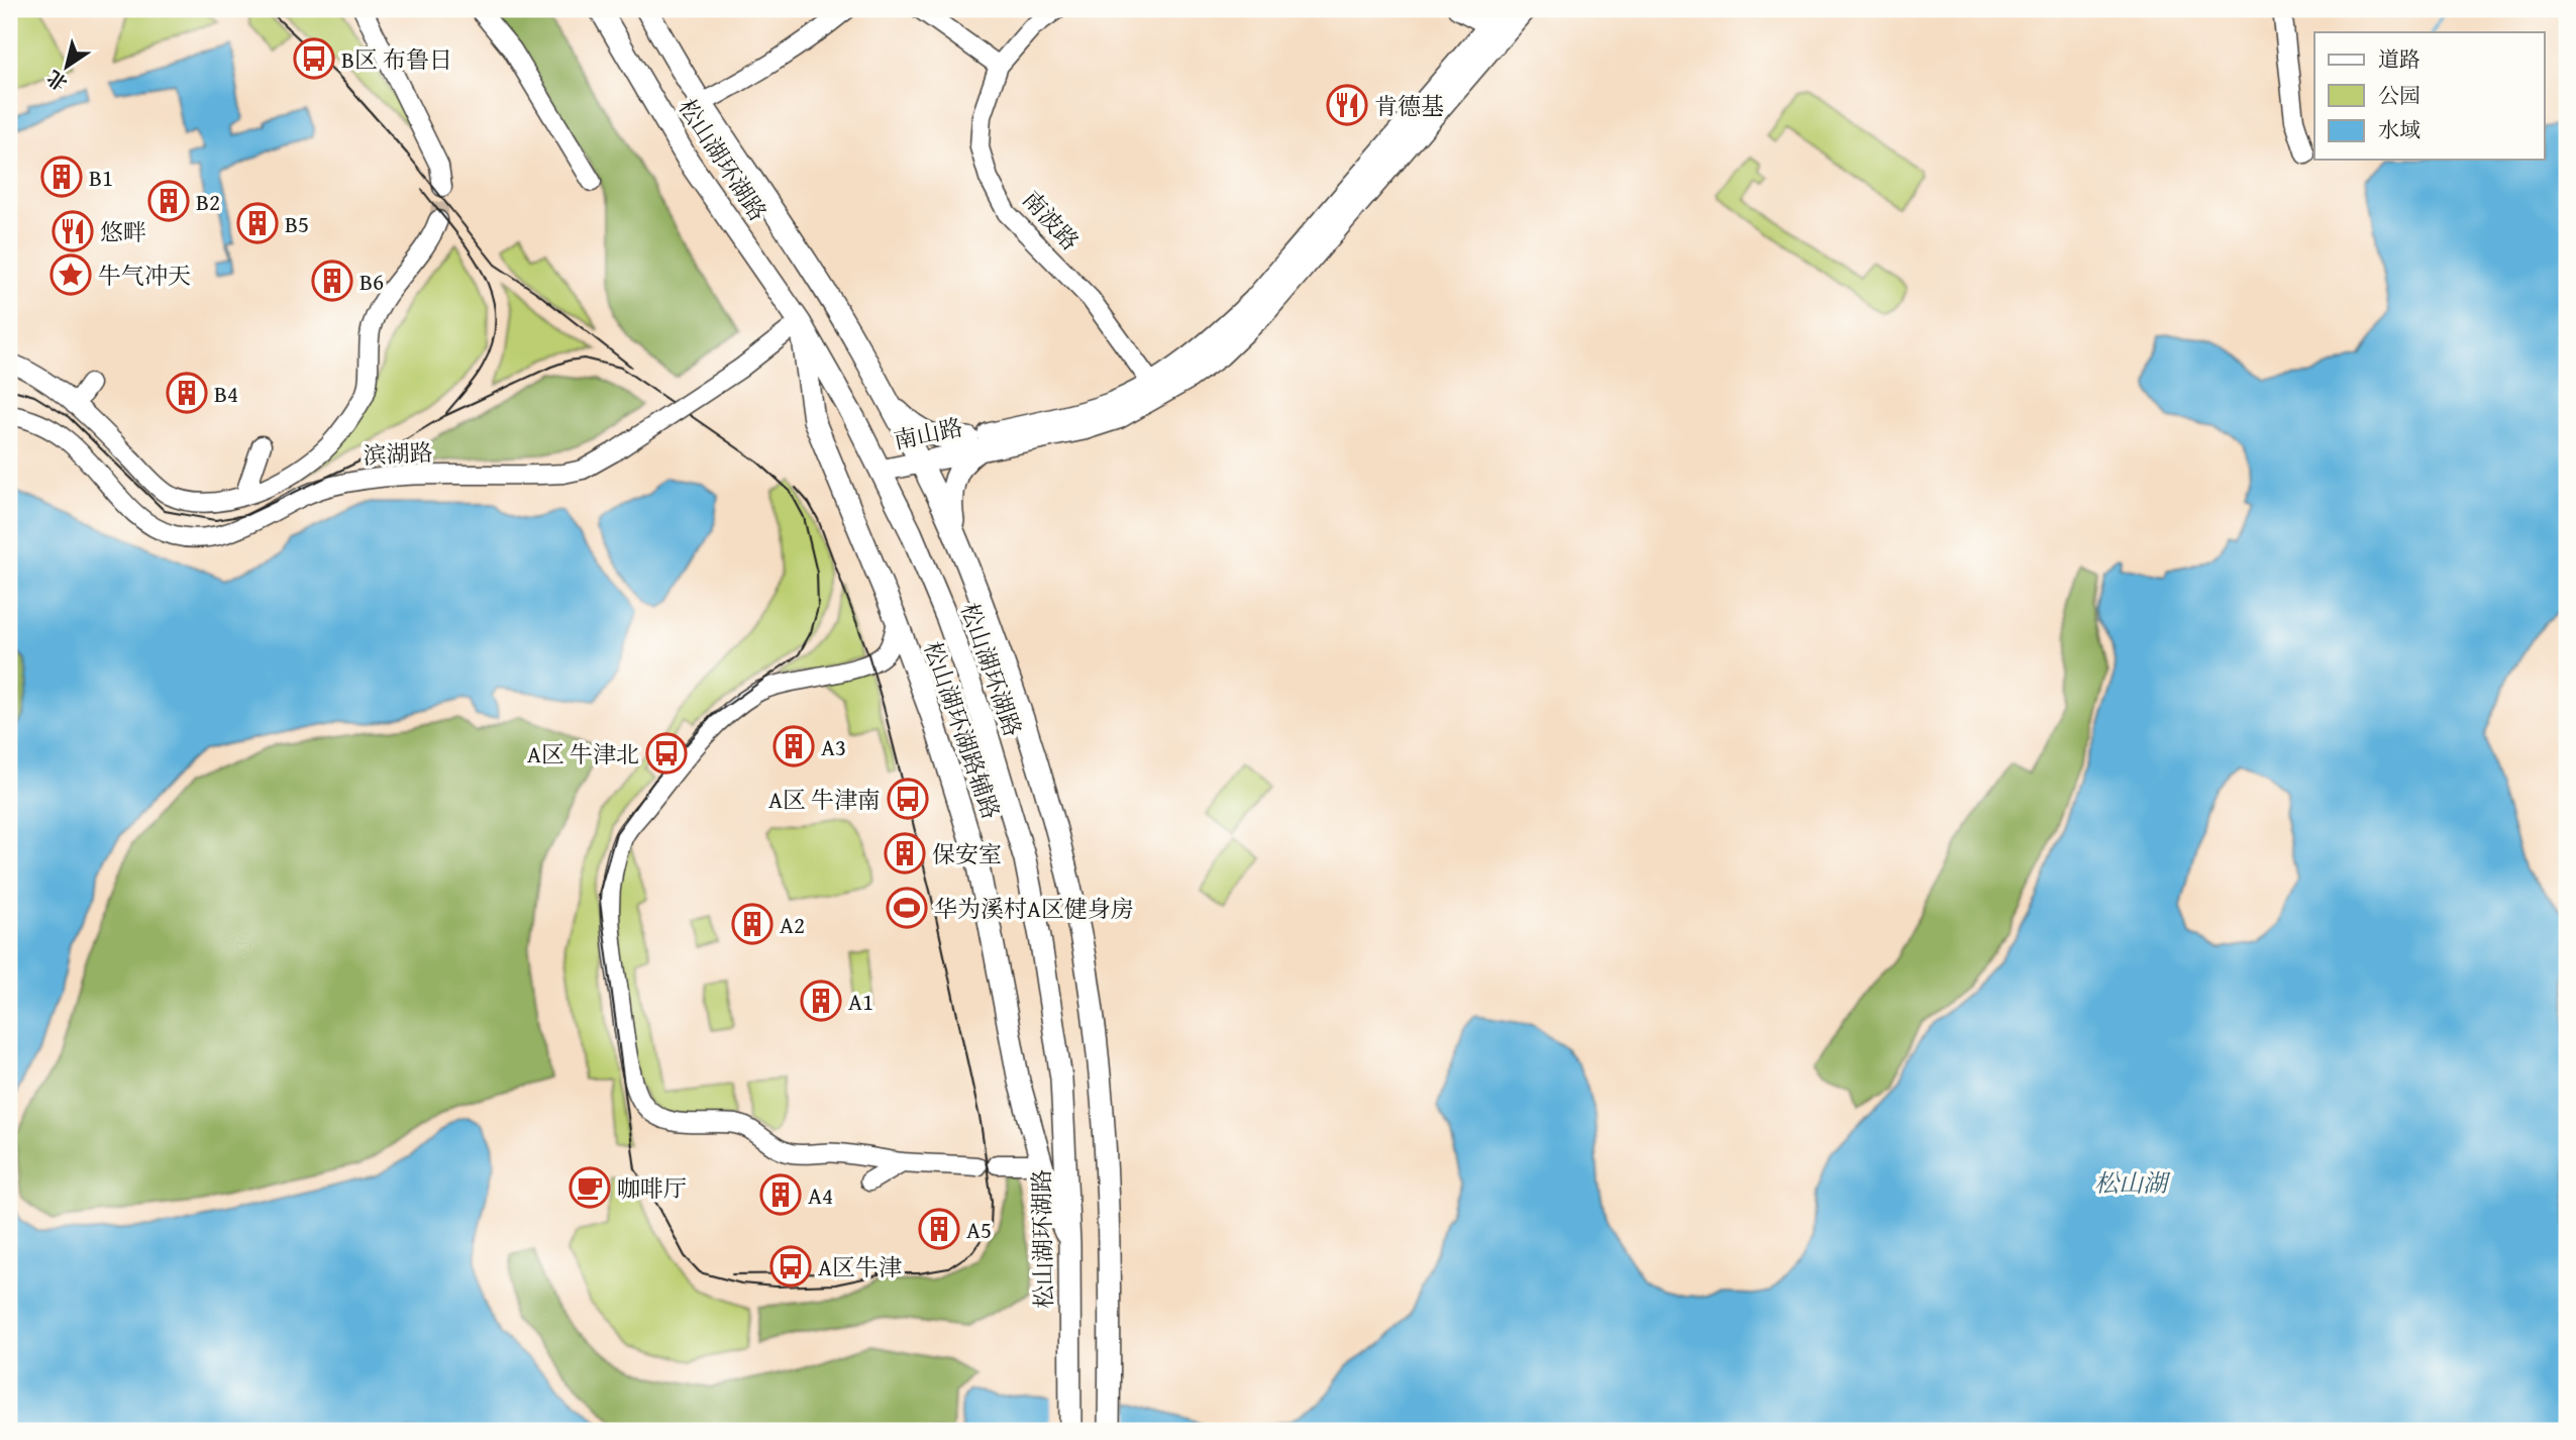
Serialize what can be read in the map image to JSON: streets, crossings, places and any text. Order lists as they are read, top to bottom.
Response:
{
  "streets": {
    "main road": ["松山湖环湖路", "南山路", "松山湖环湖路辅路"],
    "street": ["南波路", "滨湖路"]
  },
  "crossings": [
    ["松山湖环湖路", "南山路"],
    ["松山湖环湖路", "滨湖路"],
    ["松山湖环湖路", "松山湖环湖路辅路"],
    ["南波路", "南山路"],
    ["滨湖路", "松山湖环湖路辅路"]
  ],
  "water": ["松山湖"],
  "places": {
    "bus stop": [
      "B区 布鲁日",
      "A区 牛津北",
      "A区 牛津南",
      "A区牛津"
    ],
    "restaurant": ["肯德基", "悠畔"],
    "building": [
      "B1",
      "B2",
      "B5",
      "B6",
      "B4",
      "A3",
      "保安室",
      "A2",
      "A1",
      "A4",
      "A5"
    ],
    "place": ["牛气冲天"],
    "sports": ["华为溪村A区健身房"],
    "cafe": ["咖啡厅"]
  },
  "legend": ["道路", "公园", "水域"],
  "north": "bottom left"
}
